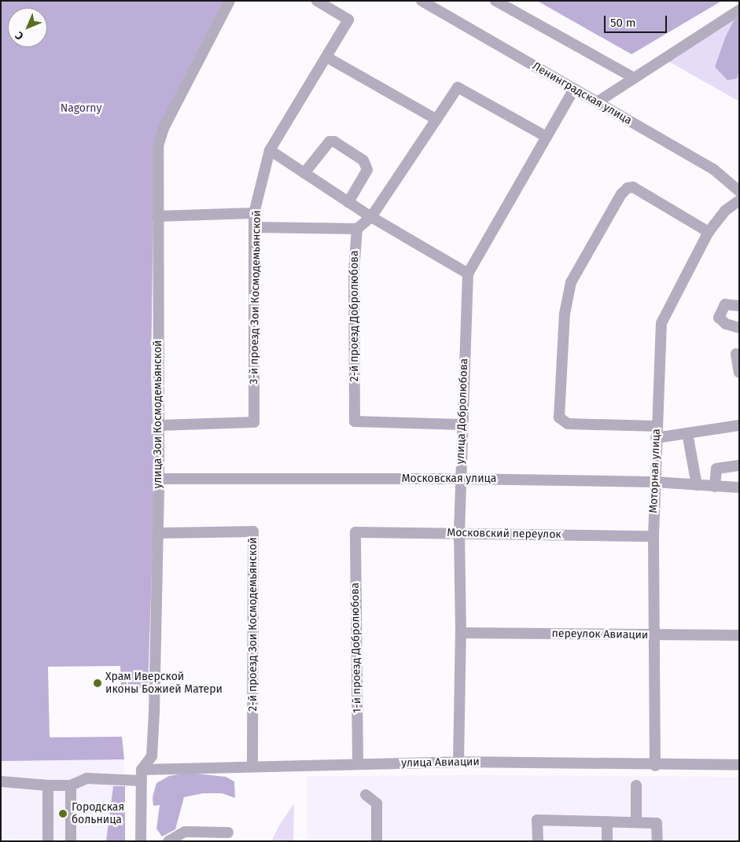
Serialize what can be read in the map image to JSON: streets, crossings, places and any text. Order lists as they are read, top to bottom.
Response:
{
  "streets": {
    "street": [
      "Ленинградская улица",
      "3-й проезд Зои Космодемьянской",
      "2-й проезд Добролюбова",
      "улица Добролюбова",
      "улица Зои Космодемьянской",
      "Моторная улица",
      "Московская улица",
      "Московский переулок",
      "2-й проезд Зои Космодемьянской",
      "переулок Авиации",
      "1-й проезд Добролюбова",
      "улица Авиации"
    ]
  },
  "crossings": [
    ["Ленинградская улица", "улица Добролюбова"],
    ["3-й проезд Зои Космодемьянской", "улица Зои Космодемьянской"],
    ["2-й проезд Добролюбова", "улица Добролюбова"],
    ["улица Добролюбова", "Московская улица"],
    ["улица Добролюбова", "Московский переулок"],
    ["улица Добролюбова", "переулок Авиации"],
    ["улица Добролюбова", "улица Авиации"],
    ["улица Зои Космодемьянской", "Московская улица"],
    ["улица Зои Космодемьянской", "2-й проезд Зои Космодемьянской"],
    ["улица Зои Космодемьянской", "улица Авиации"],
    ["Моторная улица", "Московская улица"],
    ["Моторная улица", "Московский переулок"],
    ["Моторная улица", "переулок Авиации"],
    ["Моторная улица", "улица Авиации"],
    ["Московский переулок", "1-й проезд Добролюбова"],
    ["2-й проезд Зои Космодемьянской", "улица Авиации"],
    ["1-й проезд Добролюбова", "улица Авиации"]
  ],
  "parks": ["Nagorny"],
  "places": ["Храм Иверской иконы Божией Матери", "Городская больница"],
  "scale_bar": "50 m",
  "north": "bottom left"
}
